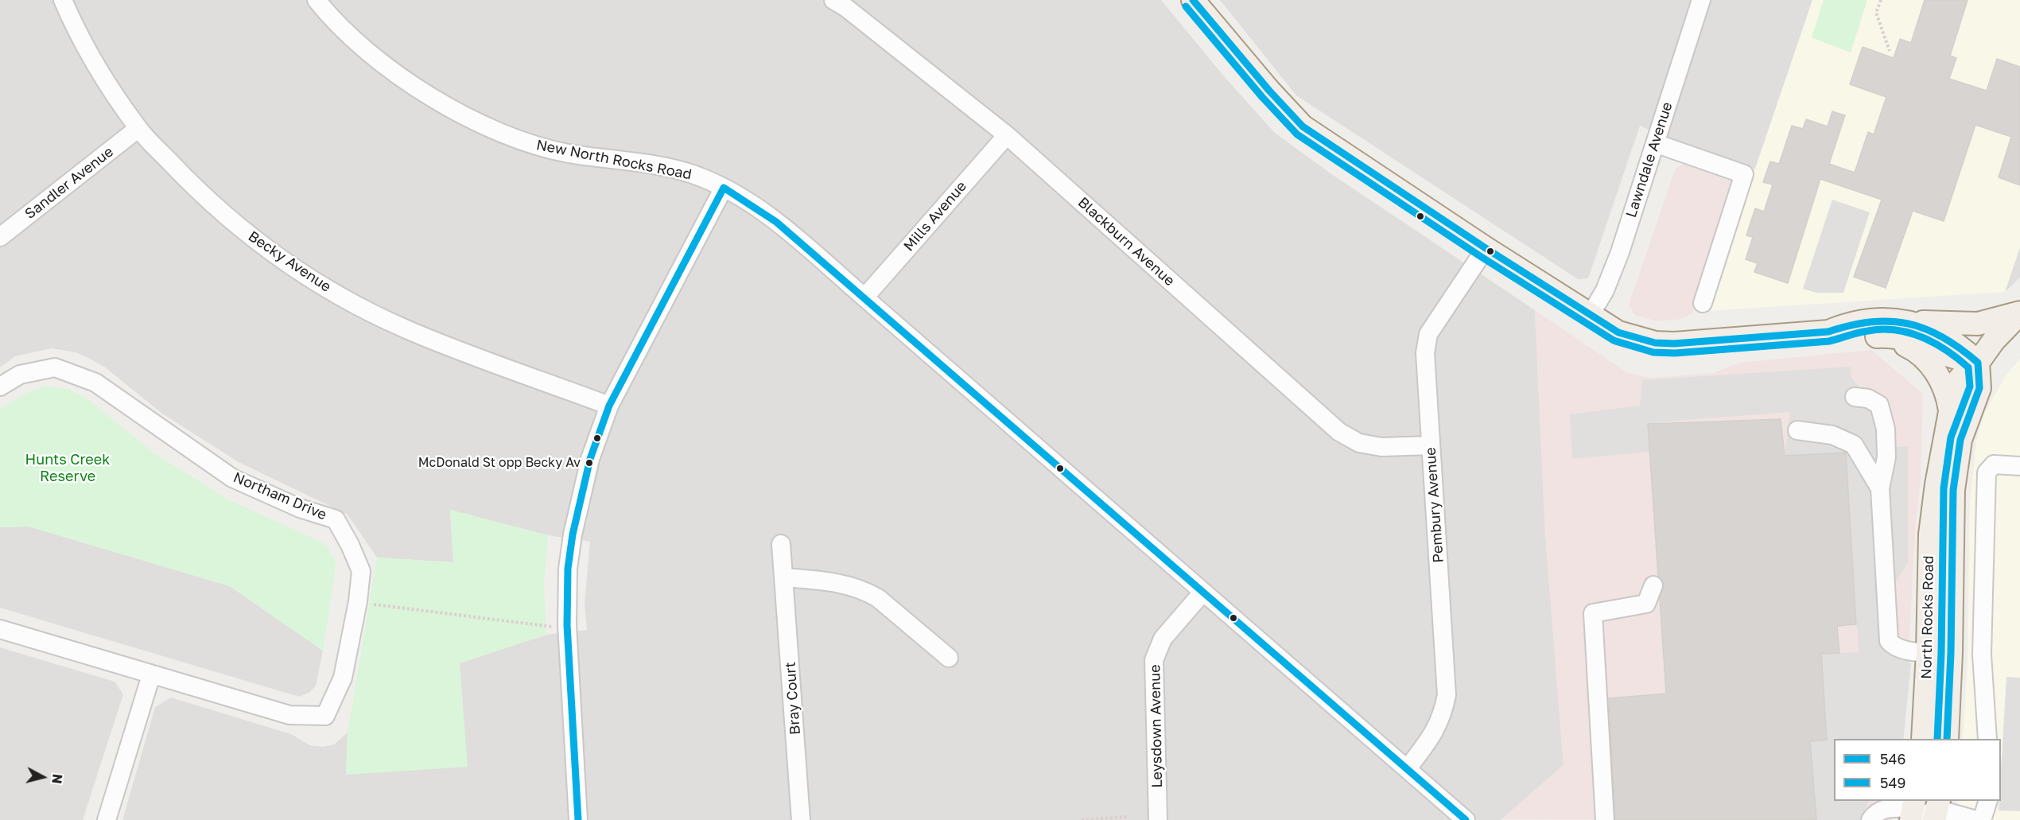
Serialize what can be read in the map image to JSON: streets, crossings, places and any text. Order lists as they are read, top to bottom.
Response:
{
  "streets": {
    "main road": ["North Rocks Road"],
    "street": [
      "New North Rocks Road",
      "Lawndale Avenue",
      "Sandler Avenue",
      "Mills Avenue",
      "Blackburn Avenue",
      "Becky Avenue",
      "Northam Drive",
      "Pembury Avenue",
      "Bray Court",
      "Leysdown Avenue"
    ]
  },
  "crossings": [
    ["New North Rocks Road", "Mills Avenue"],
    ["New North Rocks Road", "Pembury Avenue"],
    ["New North Rocks Road", "Leysdown Avenue"],
    ["Sandler Avenue", "Becky Avenue"],
    ["Mills Avenue", "Blackburn Avenue"],
    ["Blackburn Avenue", "Pembury Avenue"]
  ],
  "parks": ["Hunts Creek Reserve"],
  "places": ["McDonald St opp Becky Av"],
  "lines": ["transit line 546", "transit line 549"],
  "legend": ["546", "549"],
  "north": "right"
}
